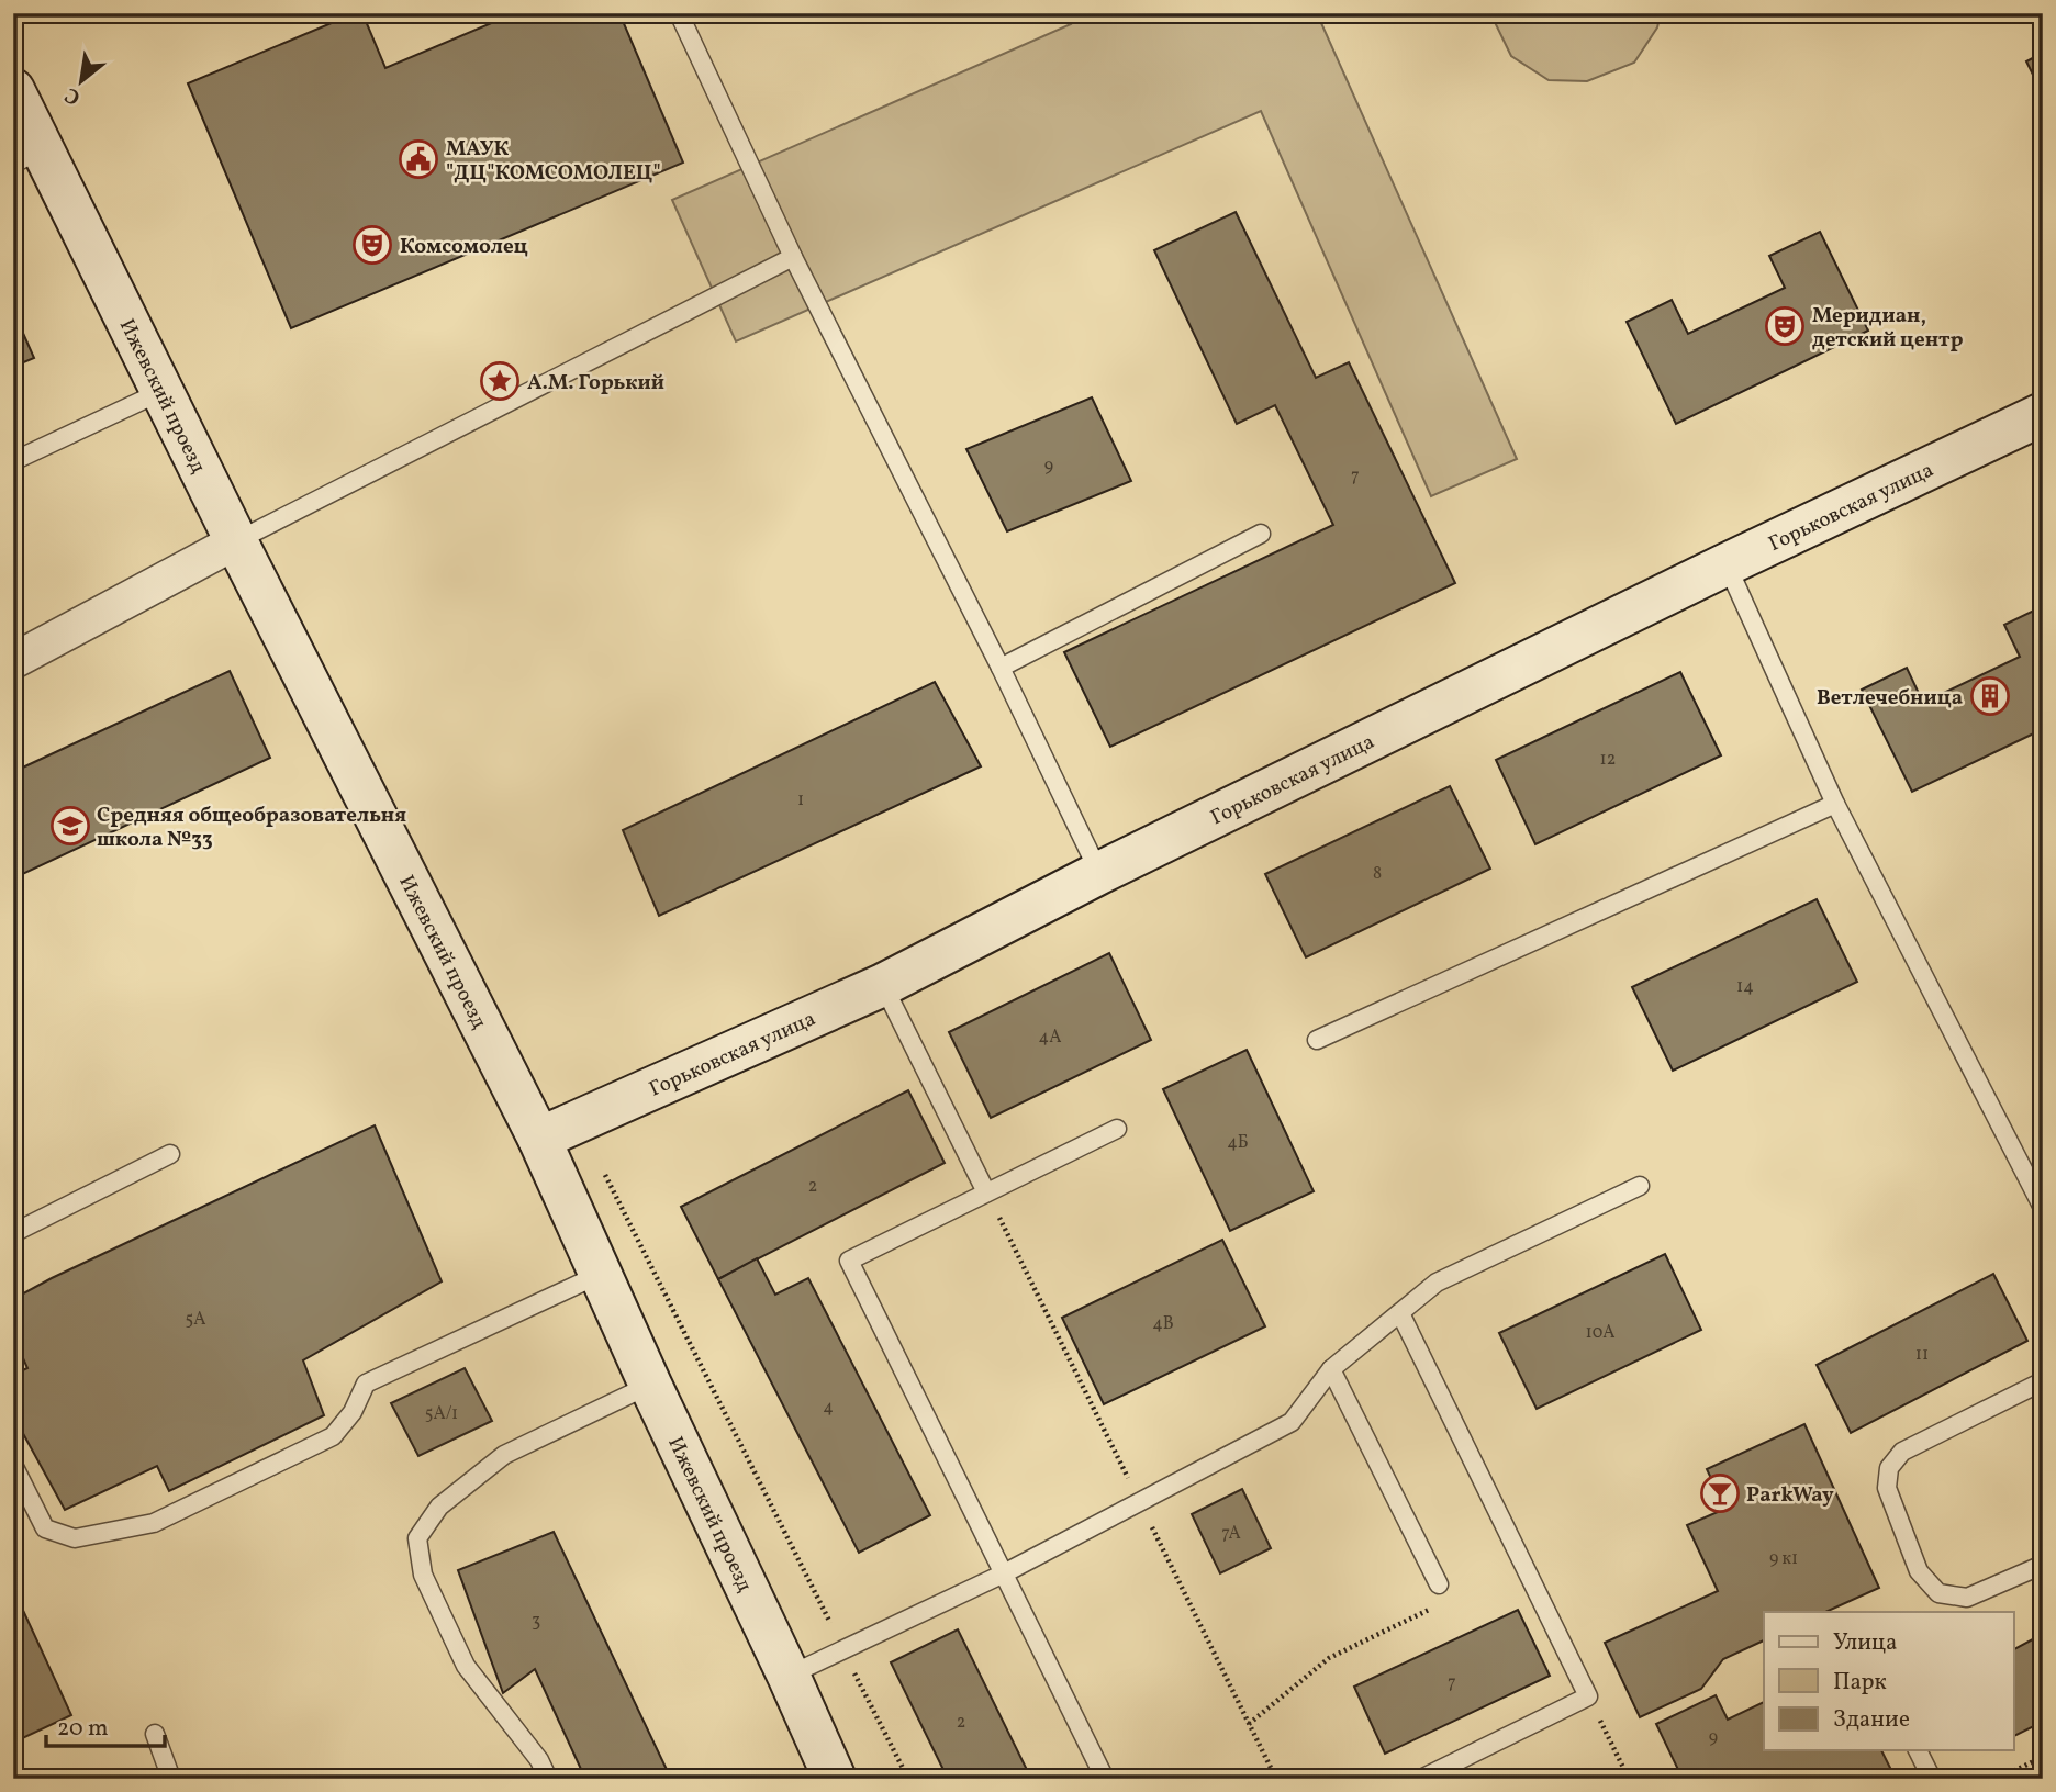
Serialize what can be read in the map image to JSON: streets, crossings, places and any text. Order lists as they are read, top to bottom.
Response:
{
  "streets": {
    "street": ["Ижевский проезд", "Горьковская улица"]
  },
  "crossings": [
    ["Ижевский проезд", "Горьковская улица"]
  ],
  "places": {
    "public building": ["МАУК \"ДЦ\"КОМСОМОЛЕЦ\""],
    "theatre": ["Комсомолец", "Меридиан, детский центр"],
    "place": ["А.М. Горький"],
    "building": ["Ветлечебница"],
    "school or university": ["Средняя общеобразовательня школа №33"],
    "bar": ["ParkWay"]
  },
  "house_numbers": [
    "9",
    "7",
    "12",
    "1",
    "8",
    "14",
    "4А",
    "4Б",
    "2",
    "5А",
    "4В",
    "10А",
    "11",
    "4",
    "5А/1",
    "7А",
    "9 к1",
    "3",
    "7",
    "2",
    "9"
  ],
  "legend": ["Улица", "Парк", "Здание"],
  "scale_bar": "20 m",
  "north": "bottom left"
}
